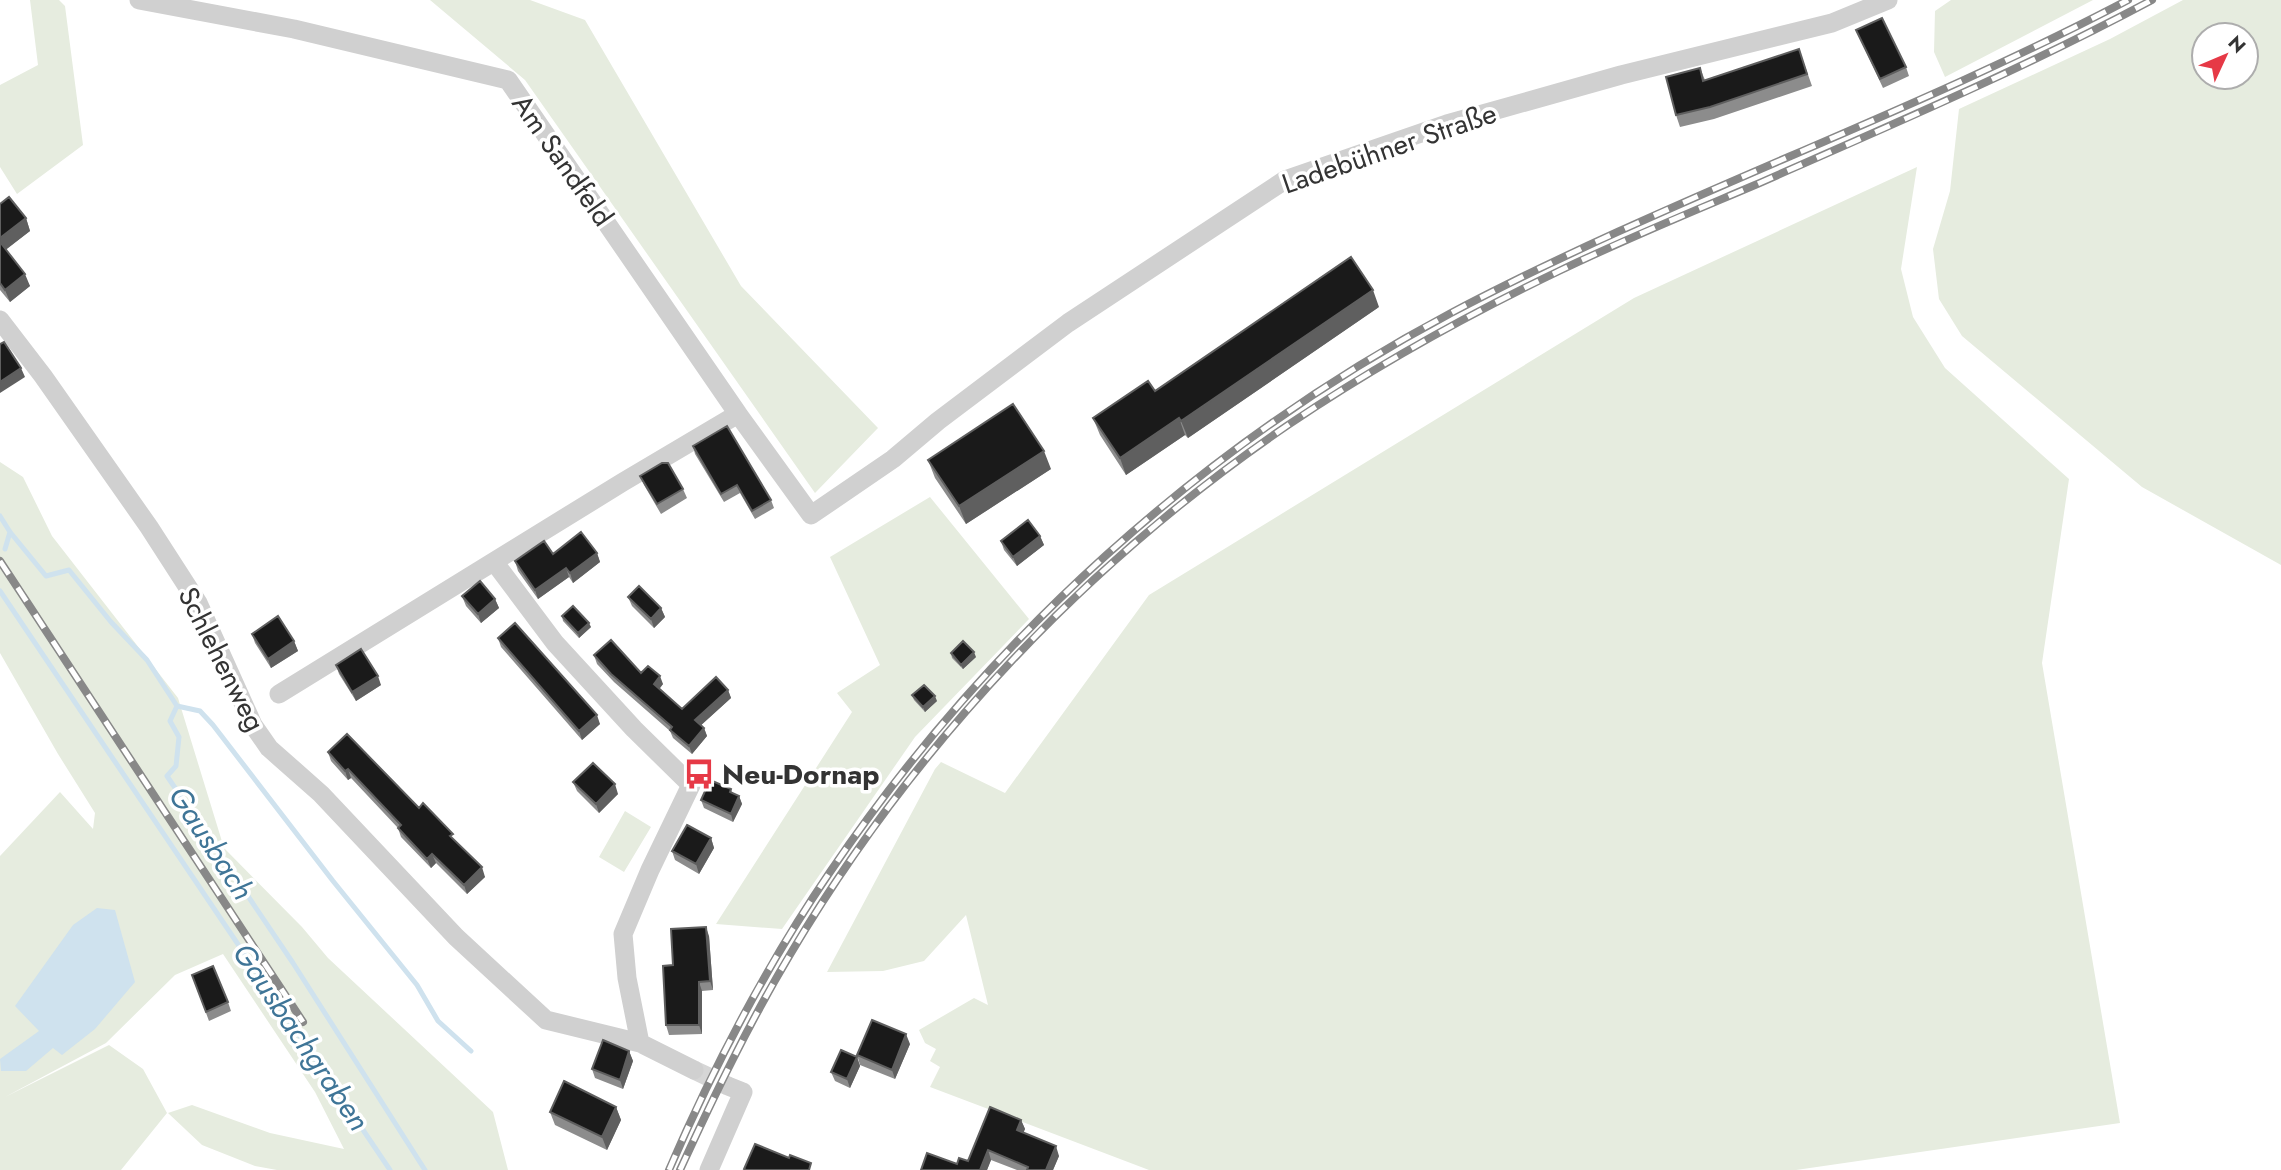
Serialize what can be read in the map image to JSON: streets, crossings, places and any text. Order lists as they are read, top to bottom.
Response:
{
  "streets": {
    "street": ["Ladebühner Straße", "Am Sandfeld", "Schlehenweg"]
  },
  "crossings": [
    ["Ladebühner Straße", "Am Sandfeld"]
  ],
  "water": ["Gausbach", "Gausbachgraben"],
  "places": {
    "bus stop": ["Neu-Dornap"]
  },
  "north": "top right"
}
